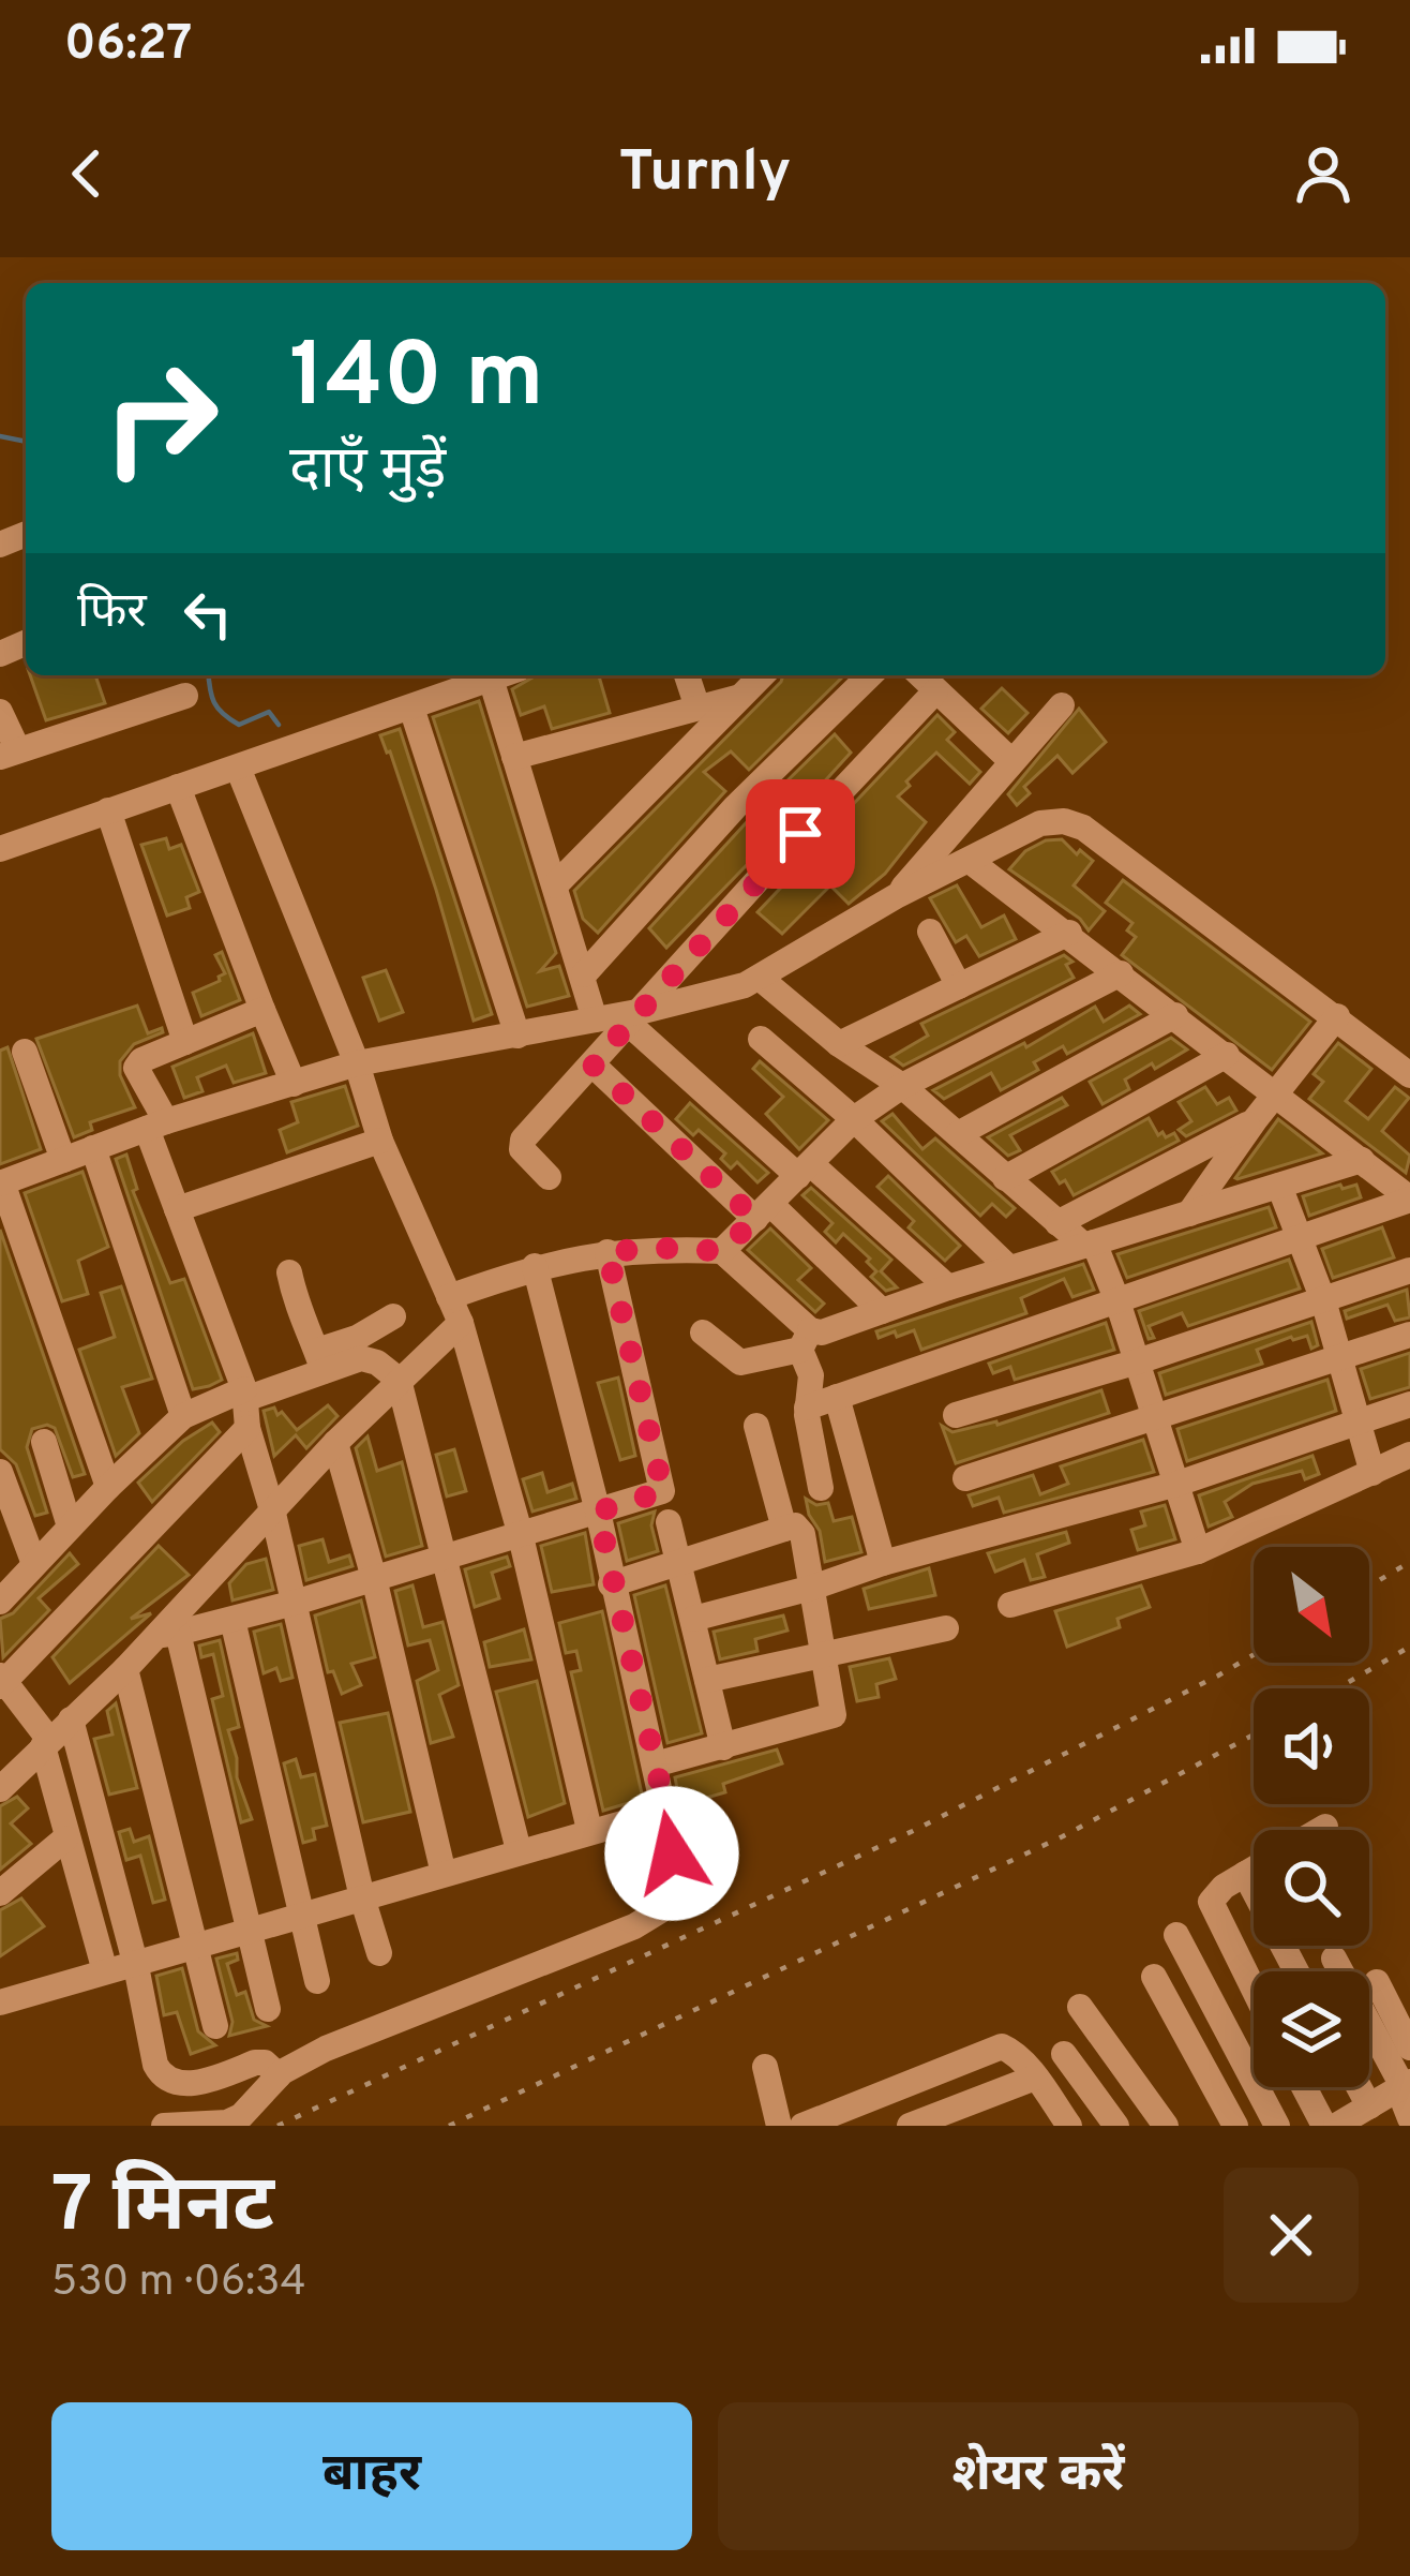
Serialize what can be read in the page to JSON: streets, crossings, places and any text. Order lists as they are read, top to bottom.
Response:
{
  "north": "bottom right",
  "page": {
    "status": "06:27",
    "header": "Turnly",
    "turn": ["140 m", "दाएँ मुड़ें"],
    "then": "फिर",
    "heading": ["7 मिनट", "530 m · 06:34"],
    "buttons": ["बाहर", "शेयर करें"]
  }
}
